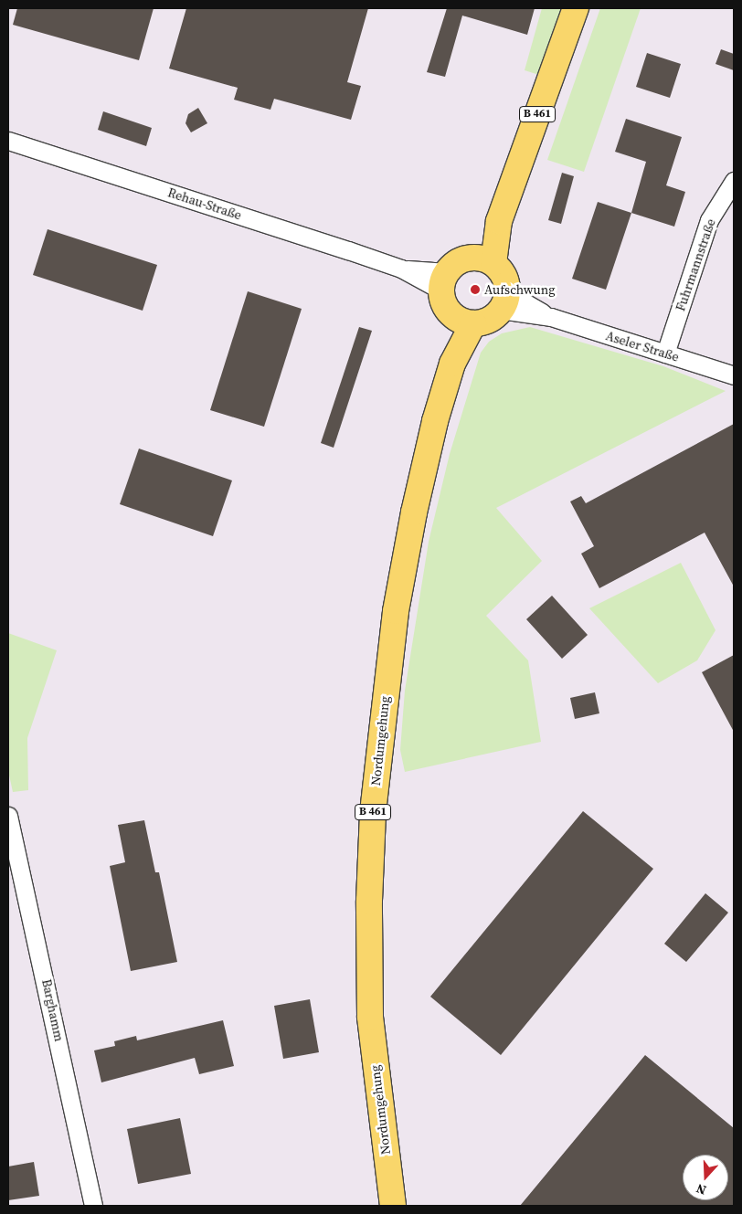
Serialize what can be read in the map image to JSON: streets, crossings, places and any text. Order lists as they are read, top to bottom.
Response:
{
  "streets": {
    "main road": ["B 461", "Nordumgehung"],
    "street": [
      "Rehau-Straße",
      "Fuhrmannstraße",
      "Aseler Straße",
      "Barghamm"
    ]
  },
  "crossings": [
    ["B 461", "Rehau-Straße"],
    ["B 461", "Aseler Straße"],
    ["B 461", "Nordumgehung"],
    ["Rehau-Straße", "Aseler Straße"],
    ["Rehau-Straße", "Nordumgehung"],
    ["Fuhrmannstraße", "Aseler Straße"],
    ["Aseler Straße", "Nordumgehung"]
  ],
  "places": ["Aufschwung"],
  "north": "bottom"
}
